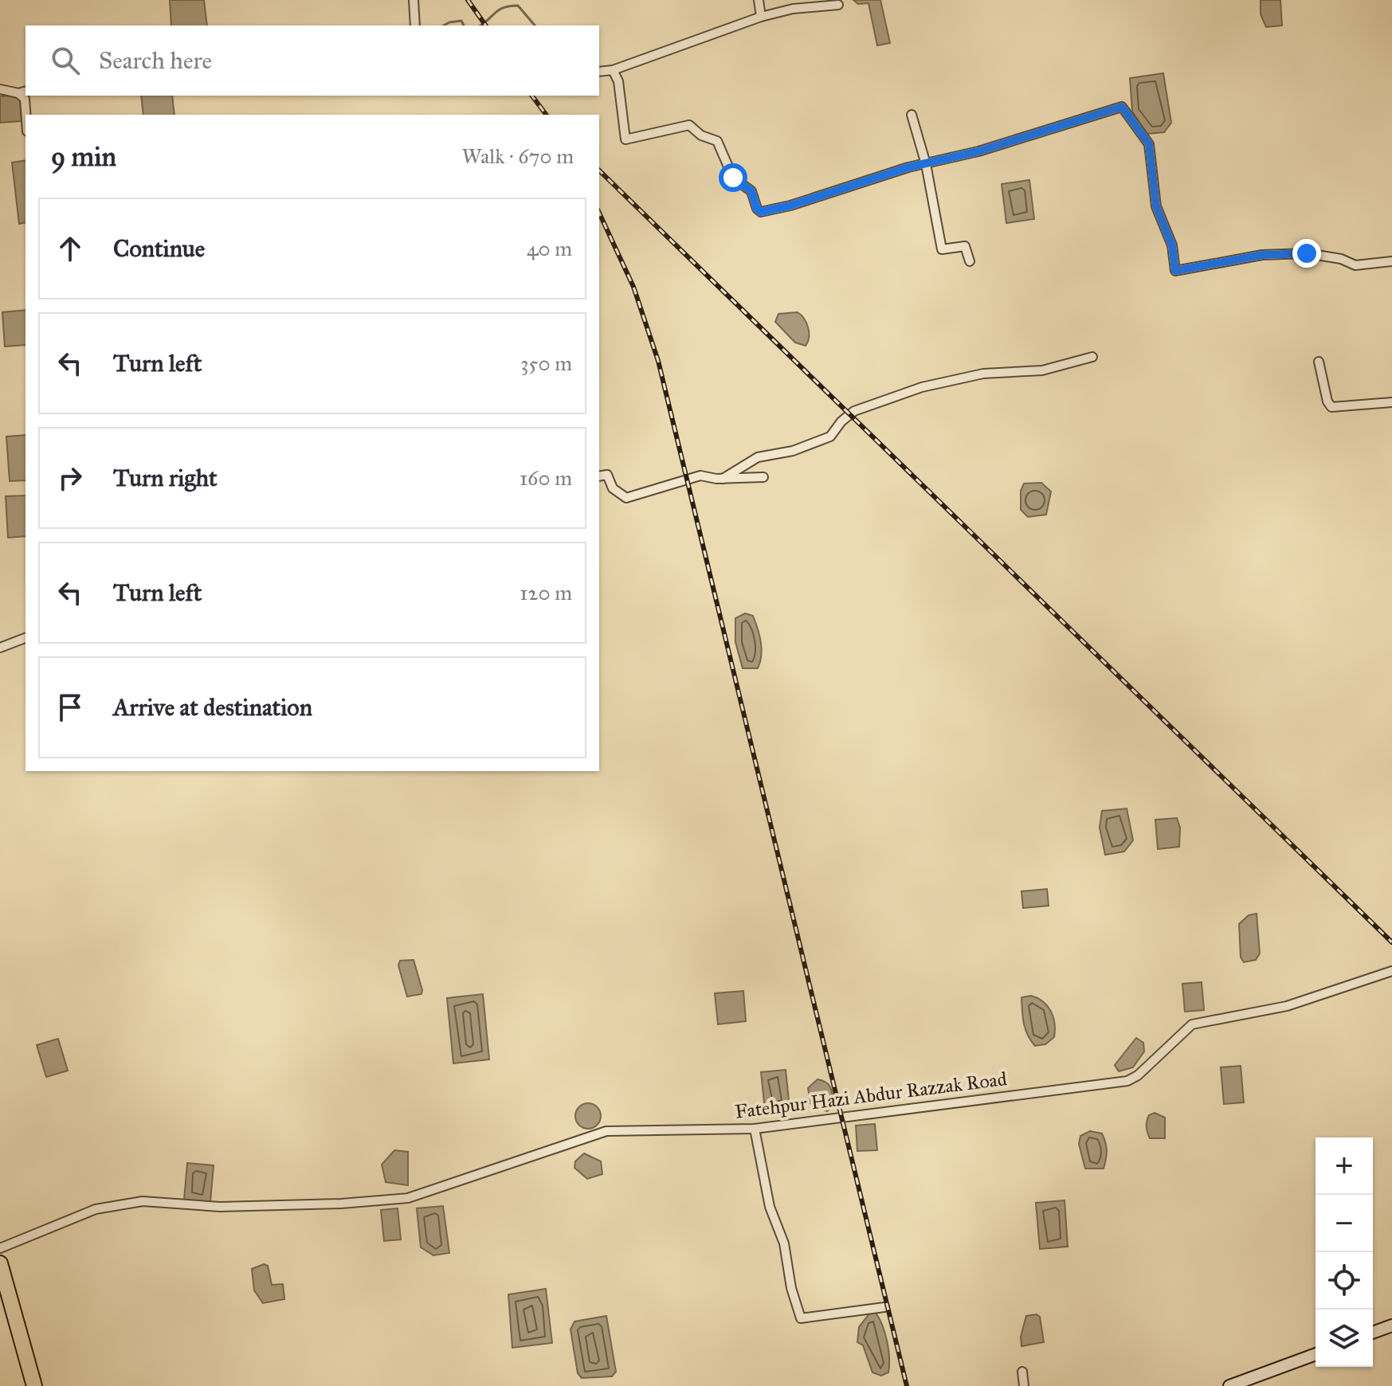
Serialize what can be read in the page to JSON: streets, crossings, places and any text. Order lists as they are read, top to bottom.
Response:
{
  "streets": {
    "street": ["Fatehpur Hazi Abdur Razzak Road"]
  },
  "page": {
    "search": "Search here",
    "heading": ["9 min", "Walk · 670 m"],
    "list": [
      ["Continue", "40 m"],
      ["Turn left", "350 m"],
      ["Turn right", "160 m"],
      ["Turn left", "120 m"],
      "Arrive at destination"
    ],
    "map_buttons": ["+", "−"]
  }
}
